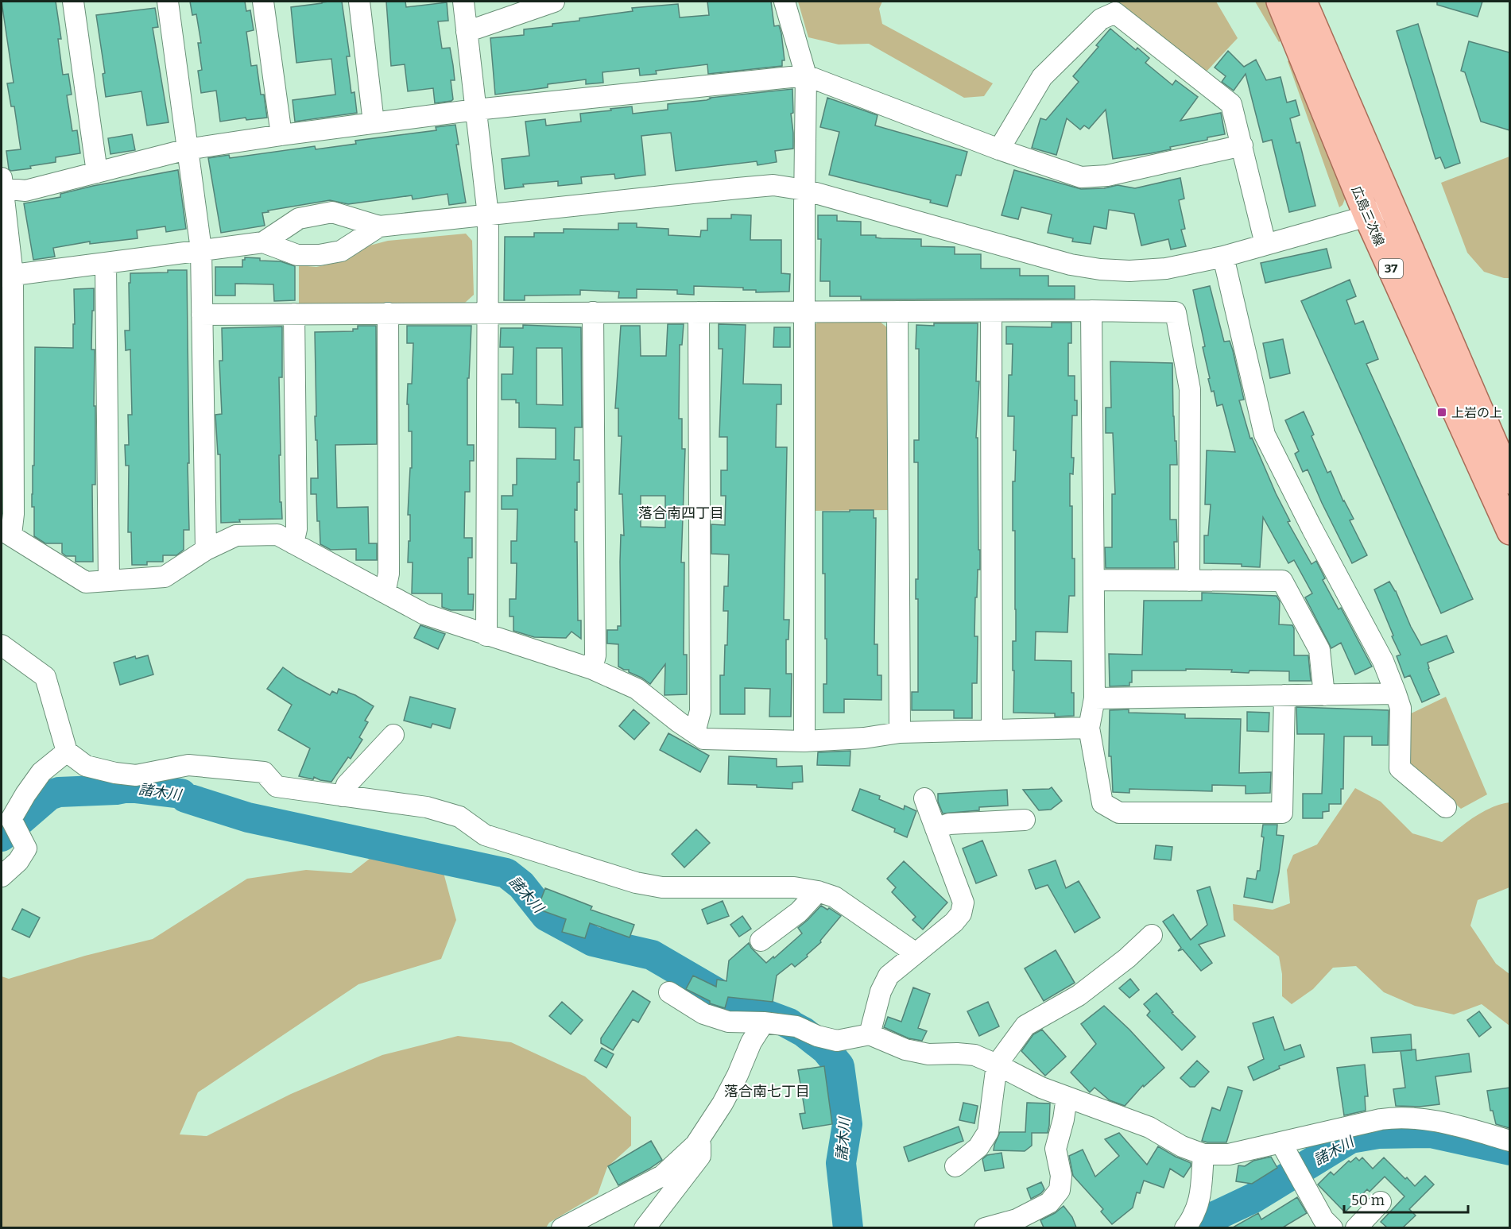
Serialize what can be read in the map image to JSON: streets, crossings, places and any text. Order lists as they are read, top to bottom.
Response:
{
  "streets": {
    "main road": ["広島三次線", "37"]
  },
  "districts": ["落合南四丁目", "落合南七丁目"],
  "water": ["諸木川"],
  "places": {
    "transit": ["上岩の上"]
  },
  "scale_bar": "50 m"
}
